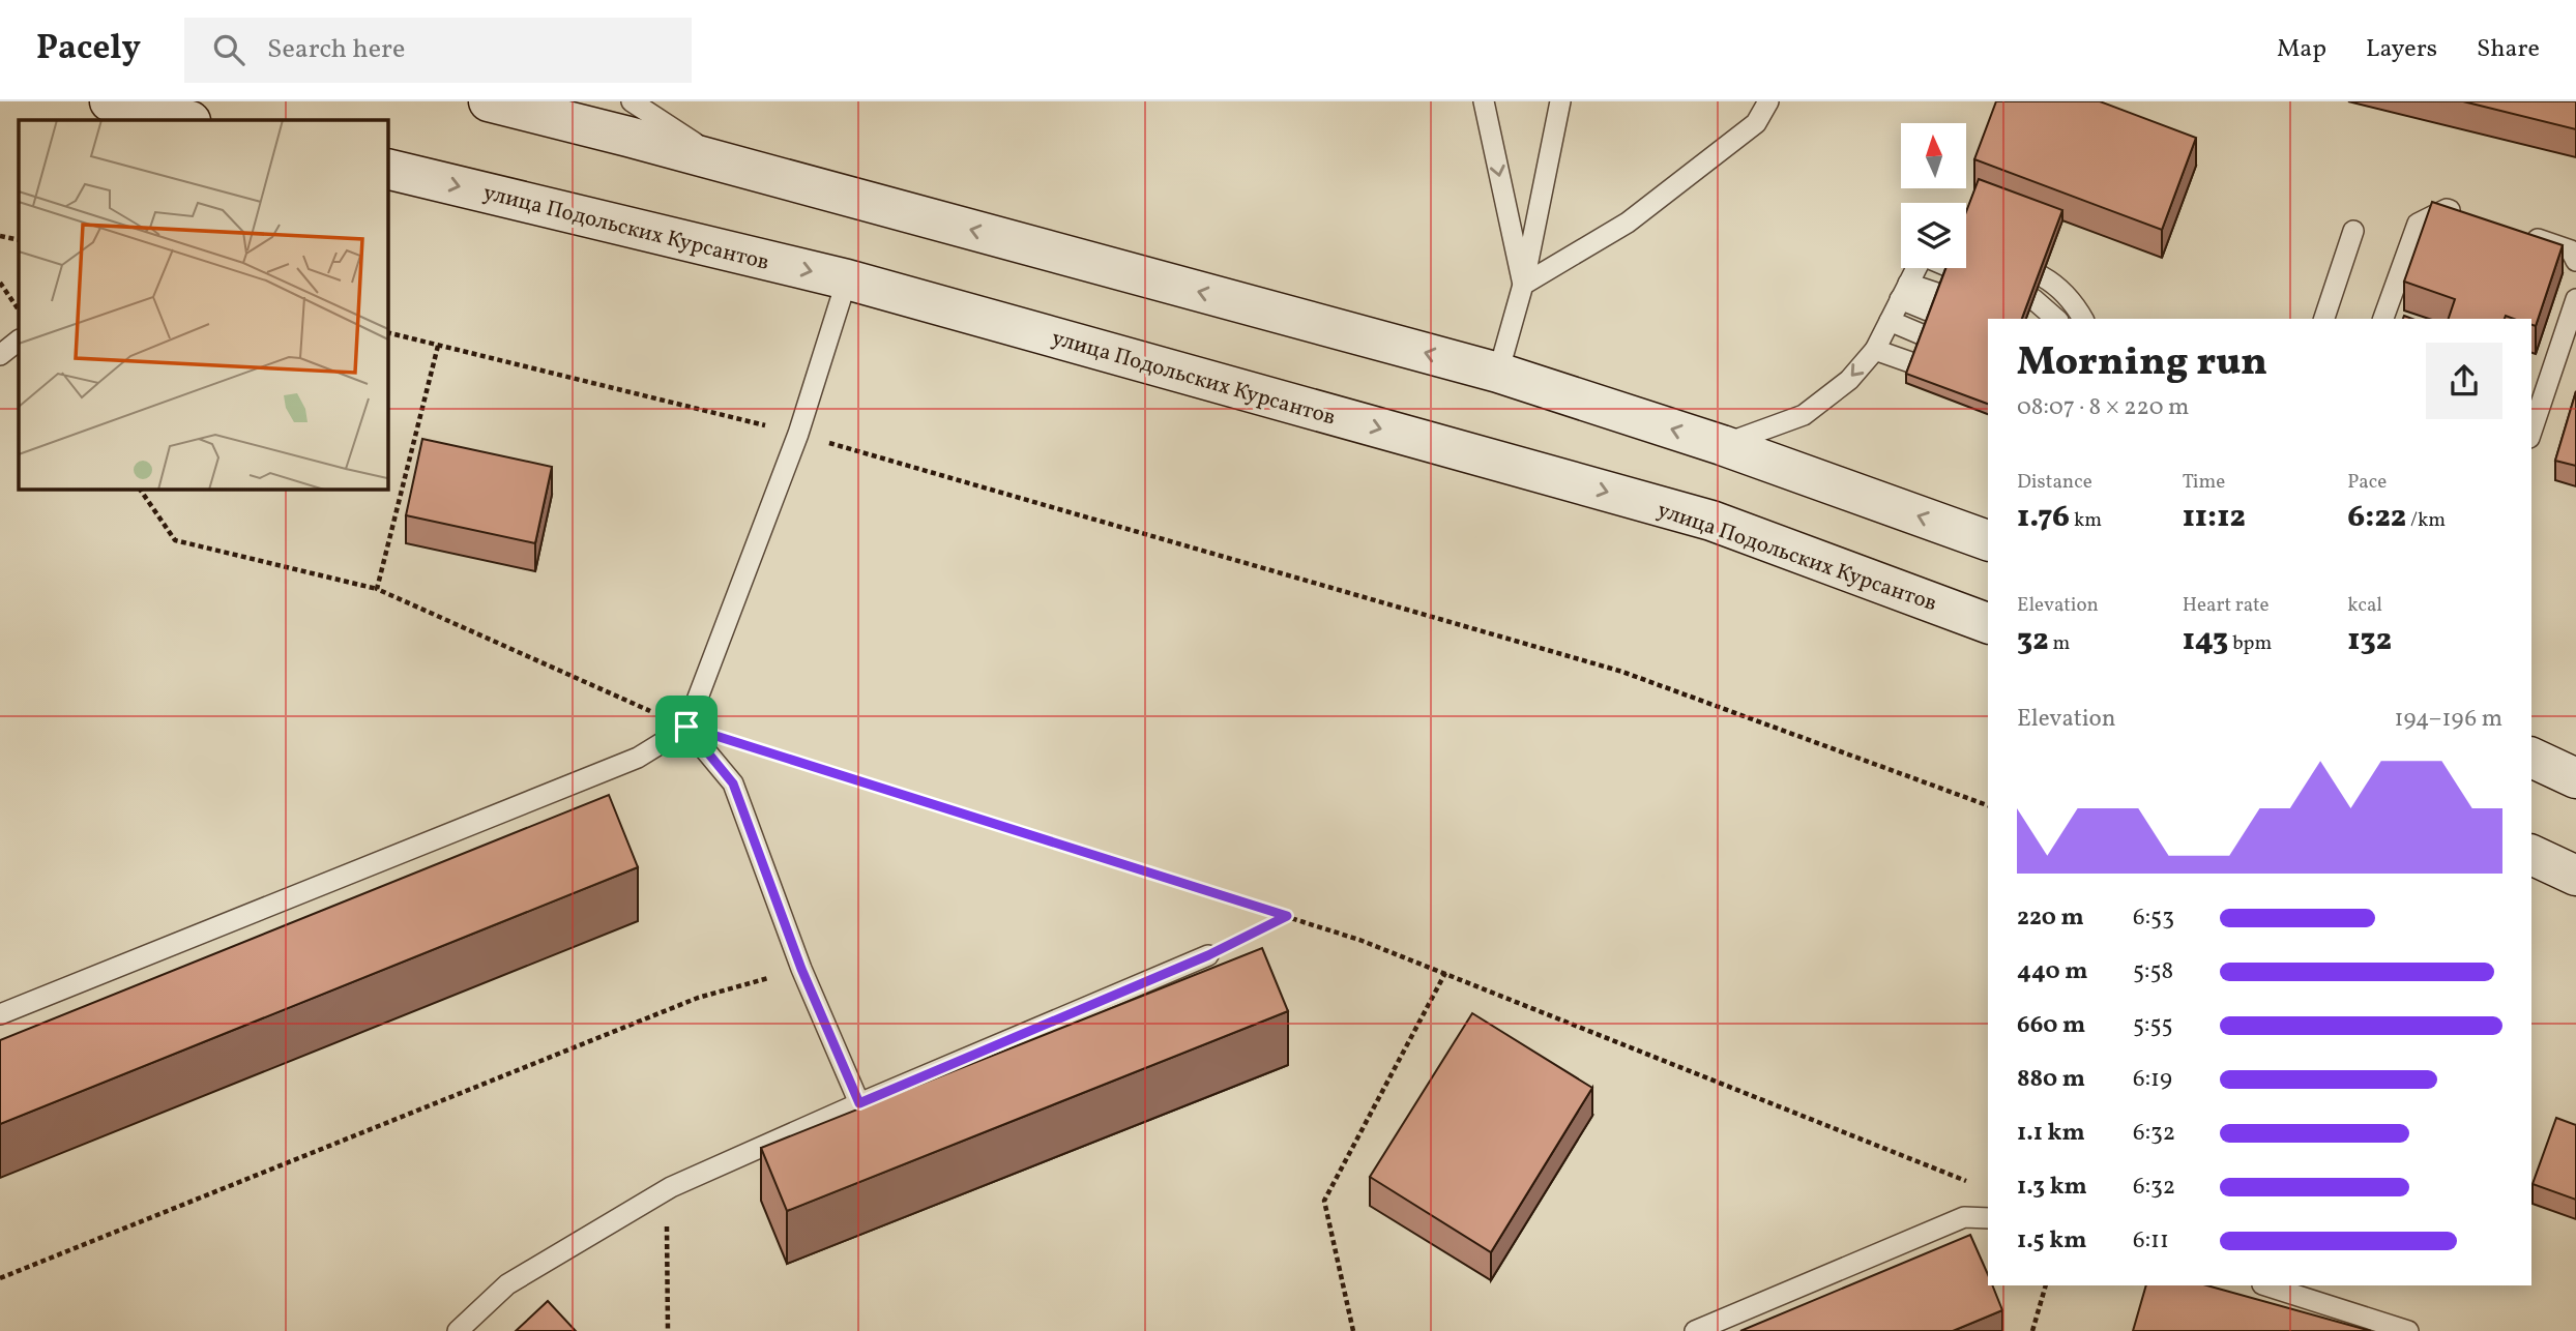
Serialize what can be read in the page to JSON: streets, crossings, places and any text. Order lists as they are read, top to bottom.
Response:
{
  "streets": {
    "main road": ["улица Подольских Курсантов"]
  },
  "north": "top",
  "page": {
    "header": "Pacely",
    "search": "Search here",
    "nav": ["Map", "Layers", "Share"],
    "heading": ["Morning run", "08:07 · 8 × 220 m"],
    "stats": [
      ["Distance", "1.76 km"],
      ["Time", "11:12"],
      ["Pace", "6:22 /km"],
      ["Elevation", "32 m"],
      ["Heart rate", "143 bpm"],
      ["kcal", "132"]
    ],
    "chart": ["Elevation", "194–196 m"],
    "list": [
      {
        "name": "220 m",
        "note": "6:53"
      },
      {
        "name": "440 m",
        "note": "5:58"
      },
      {
        "name": "660 m",
        "note": "5:55"
      },
      {
        "name": "880 m",
        "note": "6:19"
      },
      {
        "name": "1.1 km",
        "note": "6:32"
      },
      {
        "name": "1.3 km",
        "note": "6:32"
      },
      {
        "name": "1.5 km",
        "note": "6:11"
      }
    ]
  }
}
